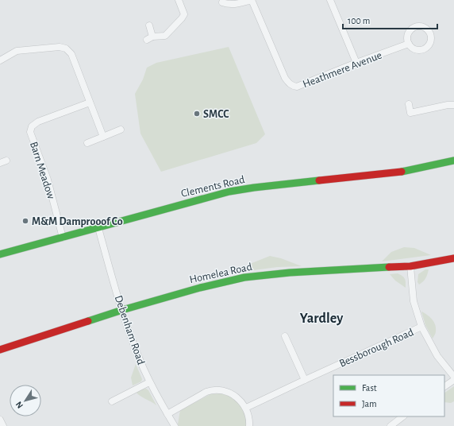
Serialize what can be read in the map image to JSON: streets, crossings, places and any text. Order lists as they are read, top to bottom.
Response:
{
  "streets": {
    "street": [
      "Heathmere Avenue",
      "Barn Meadow",
      "Clements Road",
      "Homelea Road",
      "Debenham Road",
      "Bessborough Road"
    ]
  },
  "crossings": [
    ["Barn Meadow", "Clements Road"],
    ["Clements Road", "Debenham Road"],
    ["Homelea Road", "Debenham Road"]
  ],
  "districts": ["Yardley"],
  "places": ["SMCC", "M&M Damprooof Co"],
  "legend": ["Fast", "Jam"],
  "scale_bar": "100 m",
  "north": "bottom left"
}
